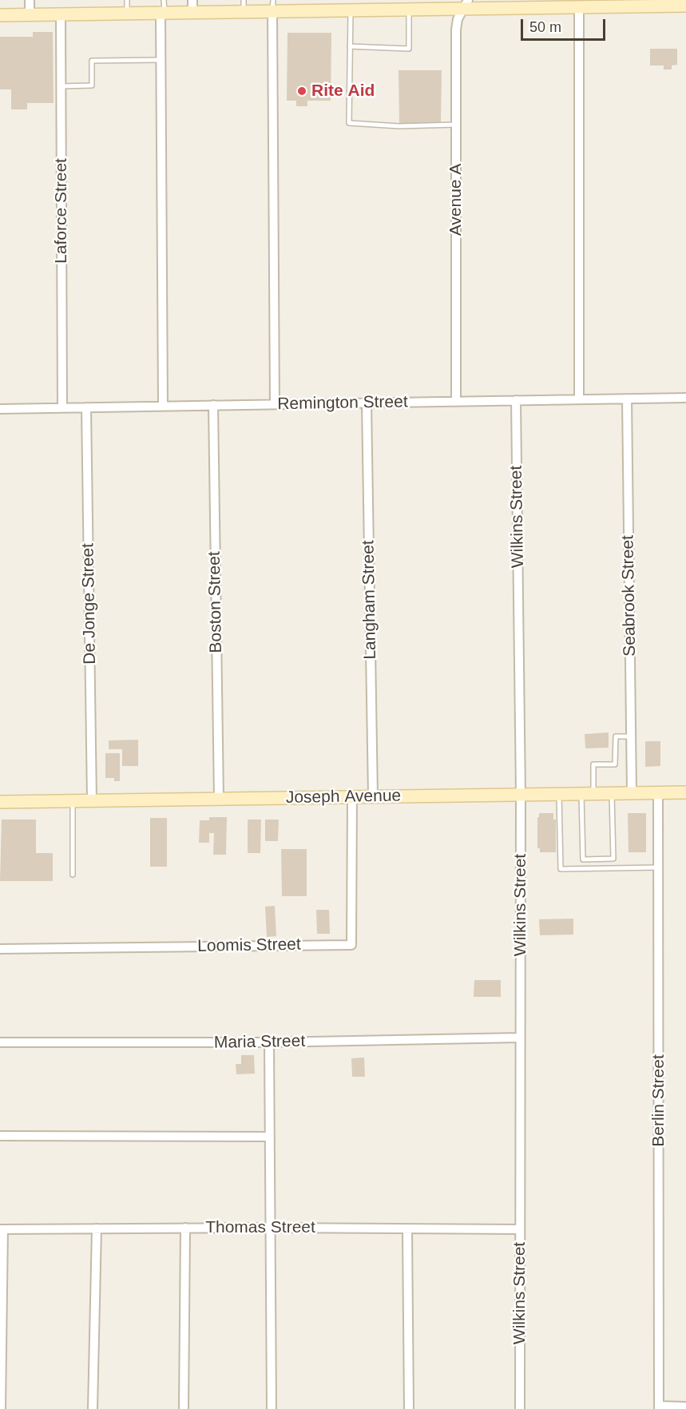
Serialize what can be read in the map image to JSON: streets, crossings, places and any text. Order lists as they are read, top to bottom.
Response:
{
  "streets": {
    "street": [
      "Avenue A",
      "Laforce Street",
      "Remington Street",
      "Wilkins Street",
      "Seabrook Street",
      "Langham Street",
      "Boston Street",
      "De Jonge Street",
      "Joseph Avenue",
      "Loomis Street",
      "Maria Street",
      "Berlin Street",
      "Thomas Street"
    ]
  },
  "crossings": [
    ["Avenue A", "Remington Street"],
    ["Laforce Street", "Remington Street"],
    ["Remington Street", "Wilkins Street"],
    ["Remington Street", "Seabrook Street"],
    ["Remington Street", "Langham Street"],
    ["Remington Street", "Boston Street"],
    ["Remington Street", "De Jonge Street"],
    ["Wilkins Street", "Joseph Avenue"],
    ["Wilkins Street", "Maria Street"],
    ["Wilkins Street", "Thomas Street"],
    ["Seabrook Street", "Joseph Avenue"],
    ["Langham Street", "Joseph Avenue"],
    ["Boston Street", "Joseph Avenue"],
    ["De Jonge Street", "Joseph Avenue"],
    ["Joseph Avenue", "Loomis Street"],
    ["Joseph Avenue", "Berlin Street"]
  ],
  "places": ["Rite Aid"],
  "scale_bar": "50 m"
}
